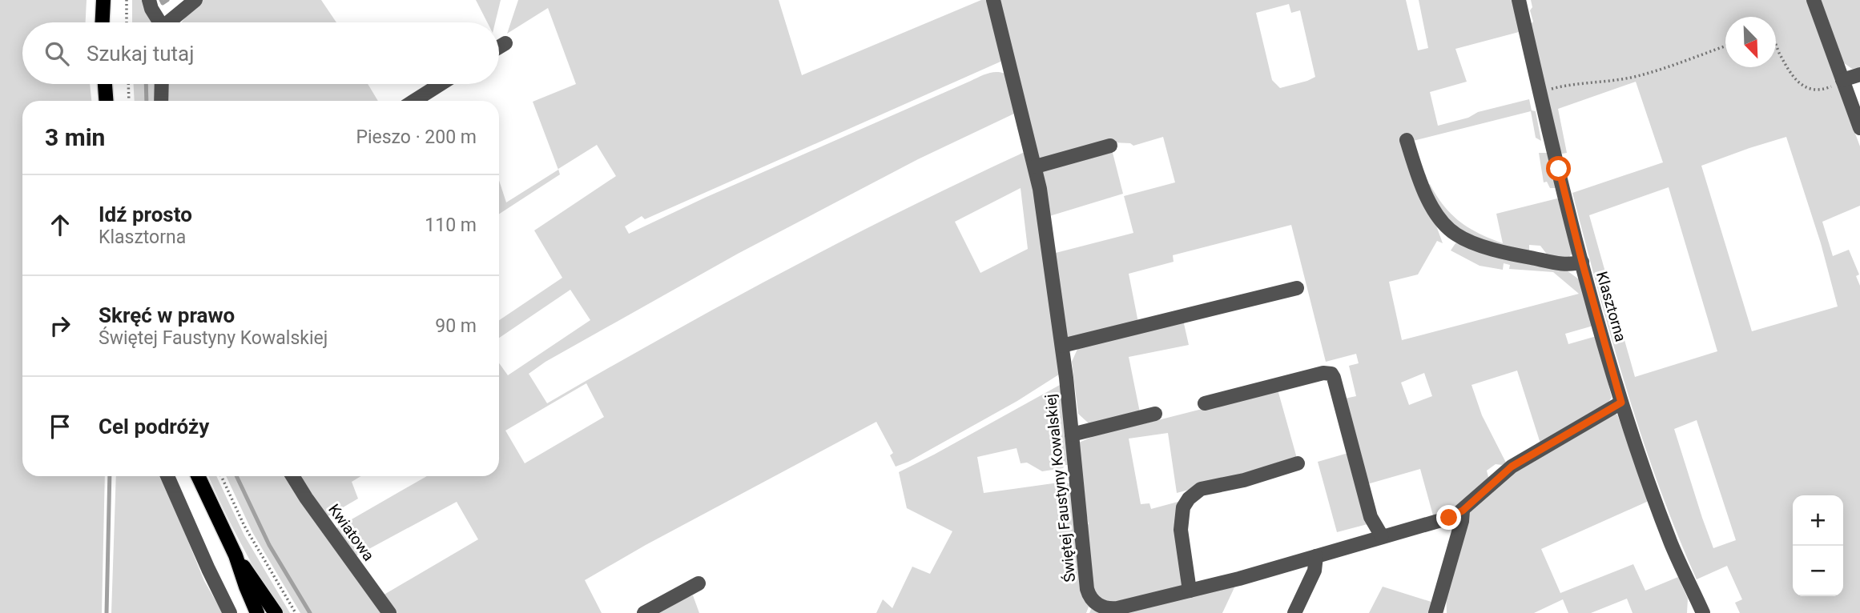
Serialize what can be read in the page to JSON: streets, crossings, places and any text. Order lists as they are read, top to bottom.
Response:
{
  "streets": {
    "street": ["Klasztorna", "Świętej Faustyny Kowalskiej", "Kwiatowa"]
  },
  "crossings": [
    ["Klasztorna", "Świętej Faustyny Kowalskiej"]
  ],
  "north": "bottom right",
  "page": {
    "search": "Szukaj tutaj",
    "heading": ["3 min", "Pieszo · 200 m"],
    "list": [
      ["Idź prosto", "Klasztorna", "110 m"],
      ["Skręć w prawo", "Świętej Faustyny Kowalskiej", "90 m"],
      "Cel podróży"
    ],
    "map_buttons": ["+", "−"]
  }
}
